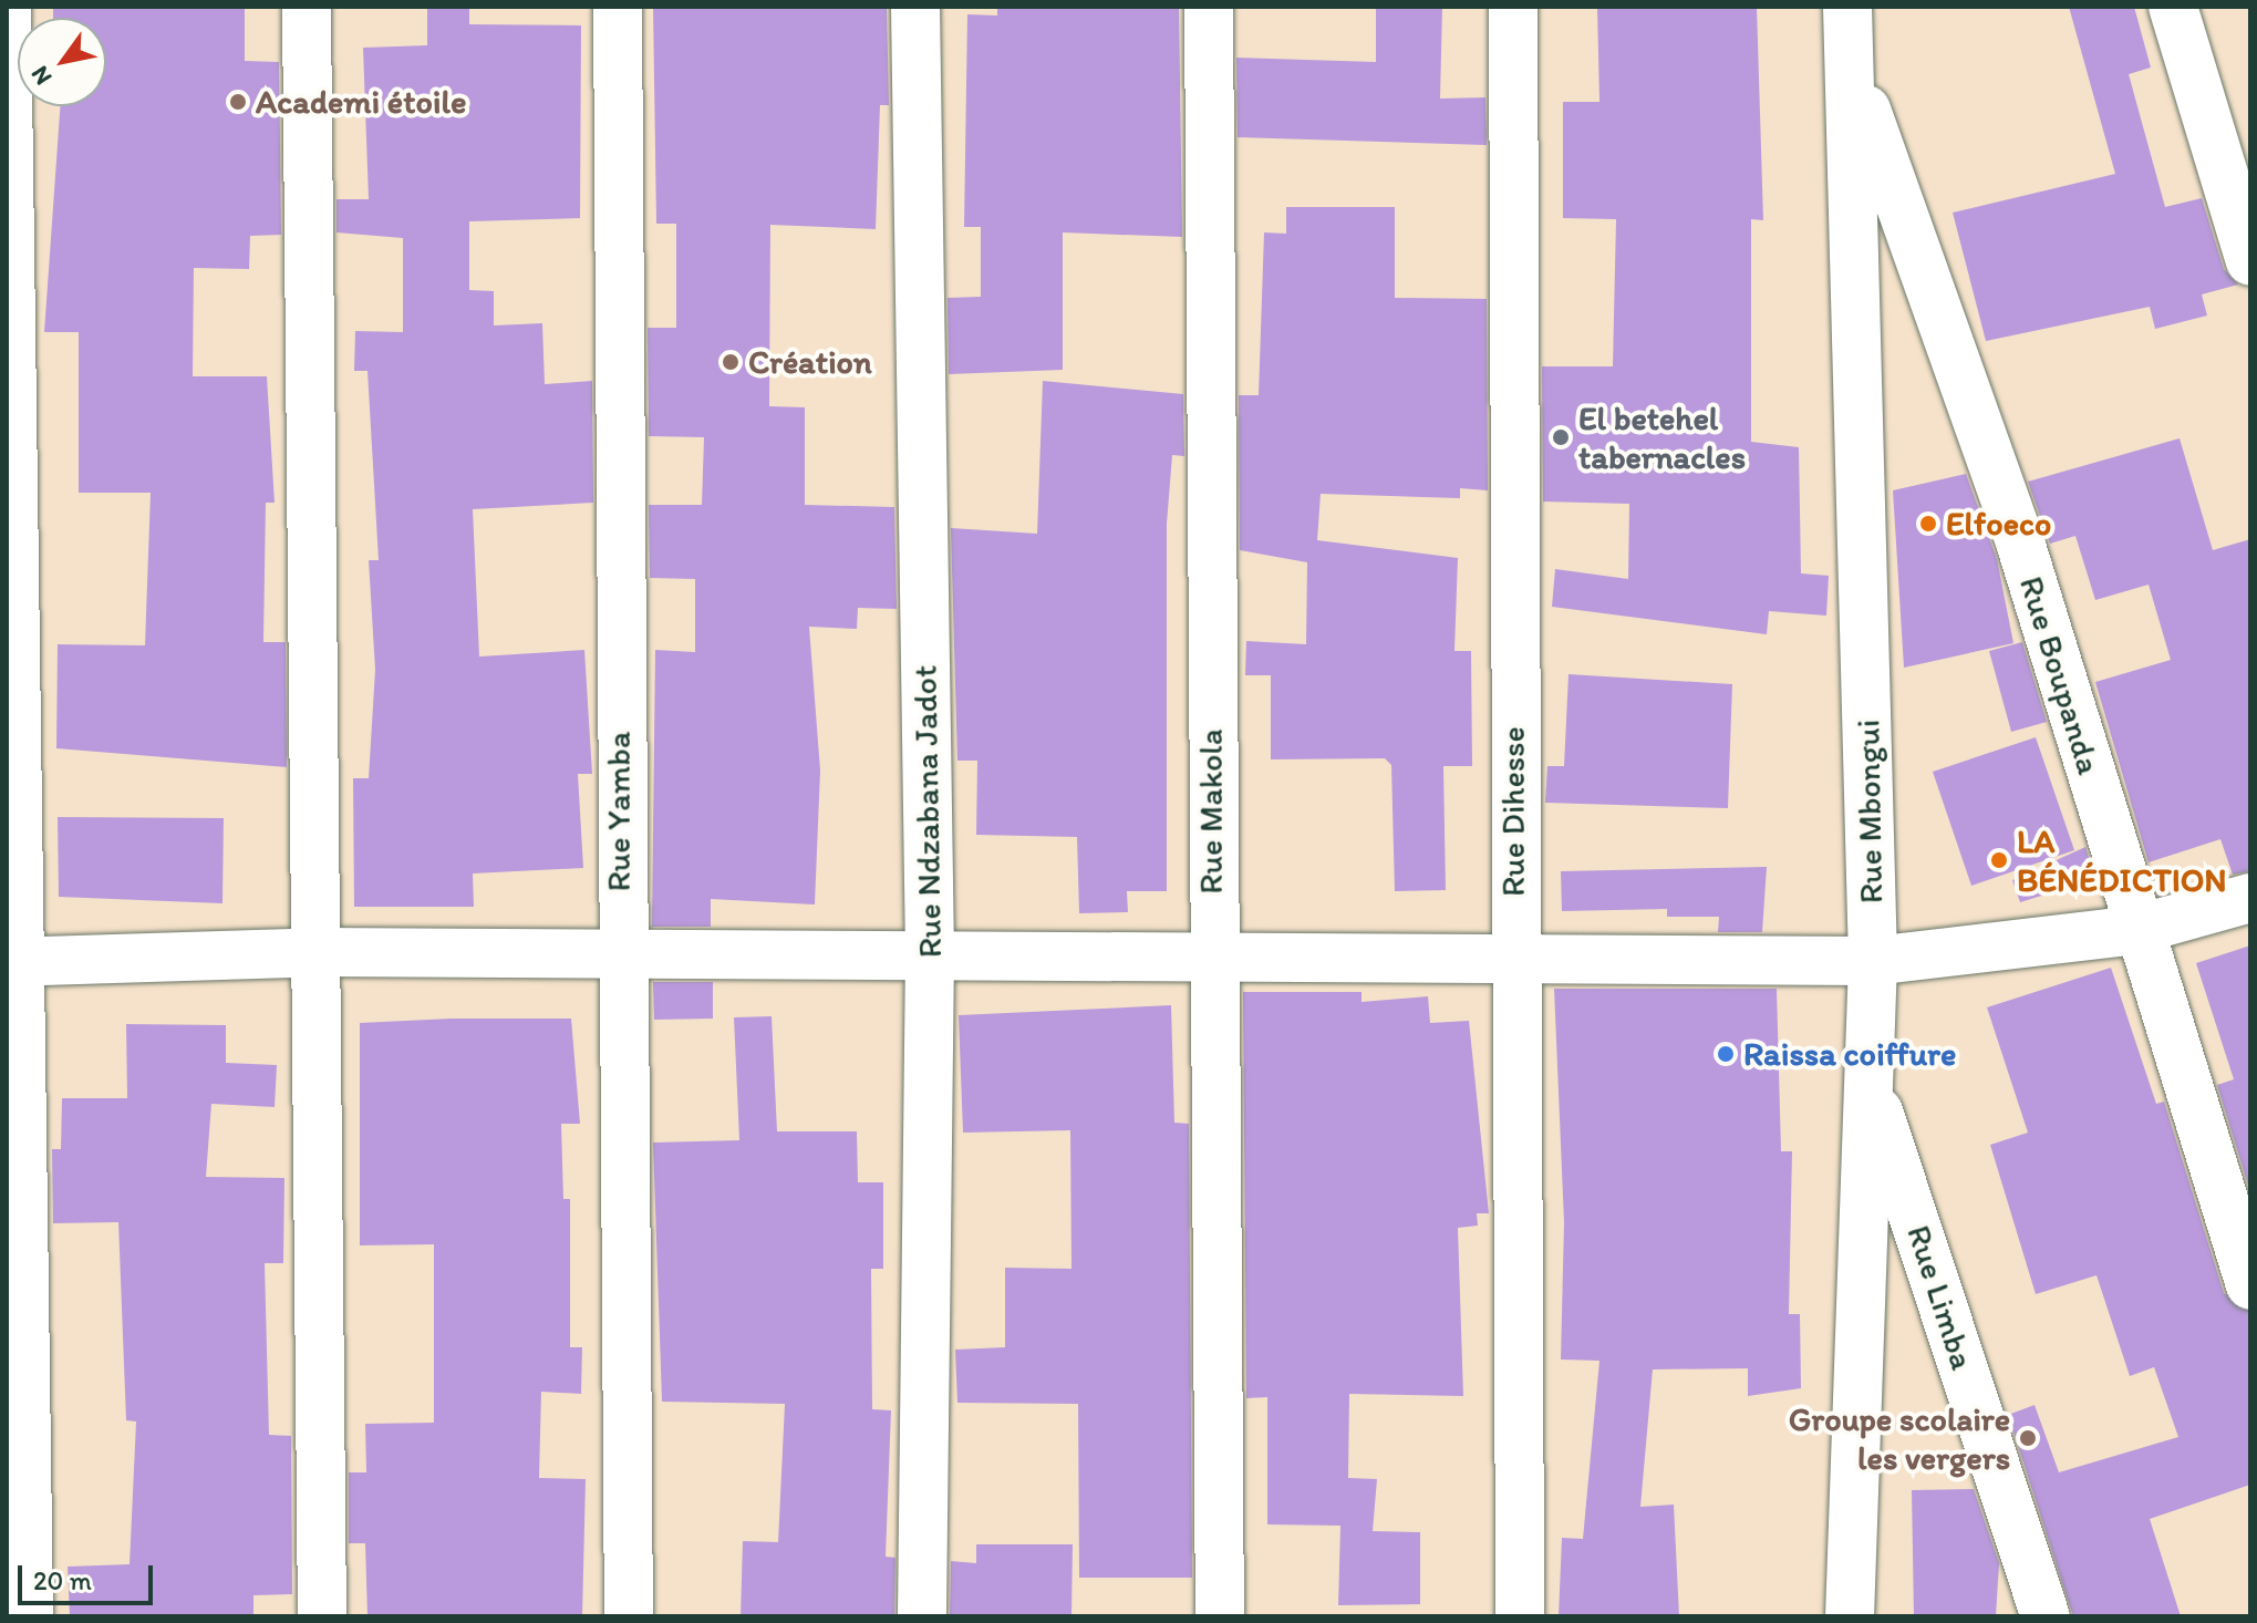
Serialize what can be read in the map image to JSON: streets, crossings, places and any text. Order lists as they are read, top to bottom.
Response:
{
  "streets": {
    "street": [
      "Rue Boupanda",
      "Rue Yamba",
      "Rue Ndzabana Jadot",
      "Rue Makola",
      "Rue Dihesse",
      "Rue Mbongui",
      "Rue Limba"
    ]
  },
  "crossings": [
    ["Rue Boupanda", "Rue Mbongui"],
    ["Rue Mbongui", "Rue Limba"]
  ],
  "places": [
    "Academi étoile",
    "Création",
    "El betehel tabernacles",
    "Elfoeco",
    "LA BÉNÉDICTION",
    "Raissa coiffure",
    "Groupe scolaire les vergers"
  ],
  "scale_bar": "20 m",
  "north": "bottom left"
}
